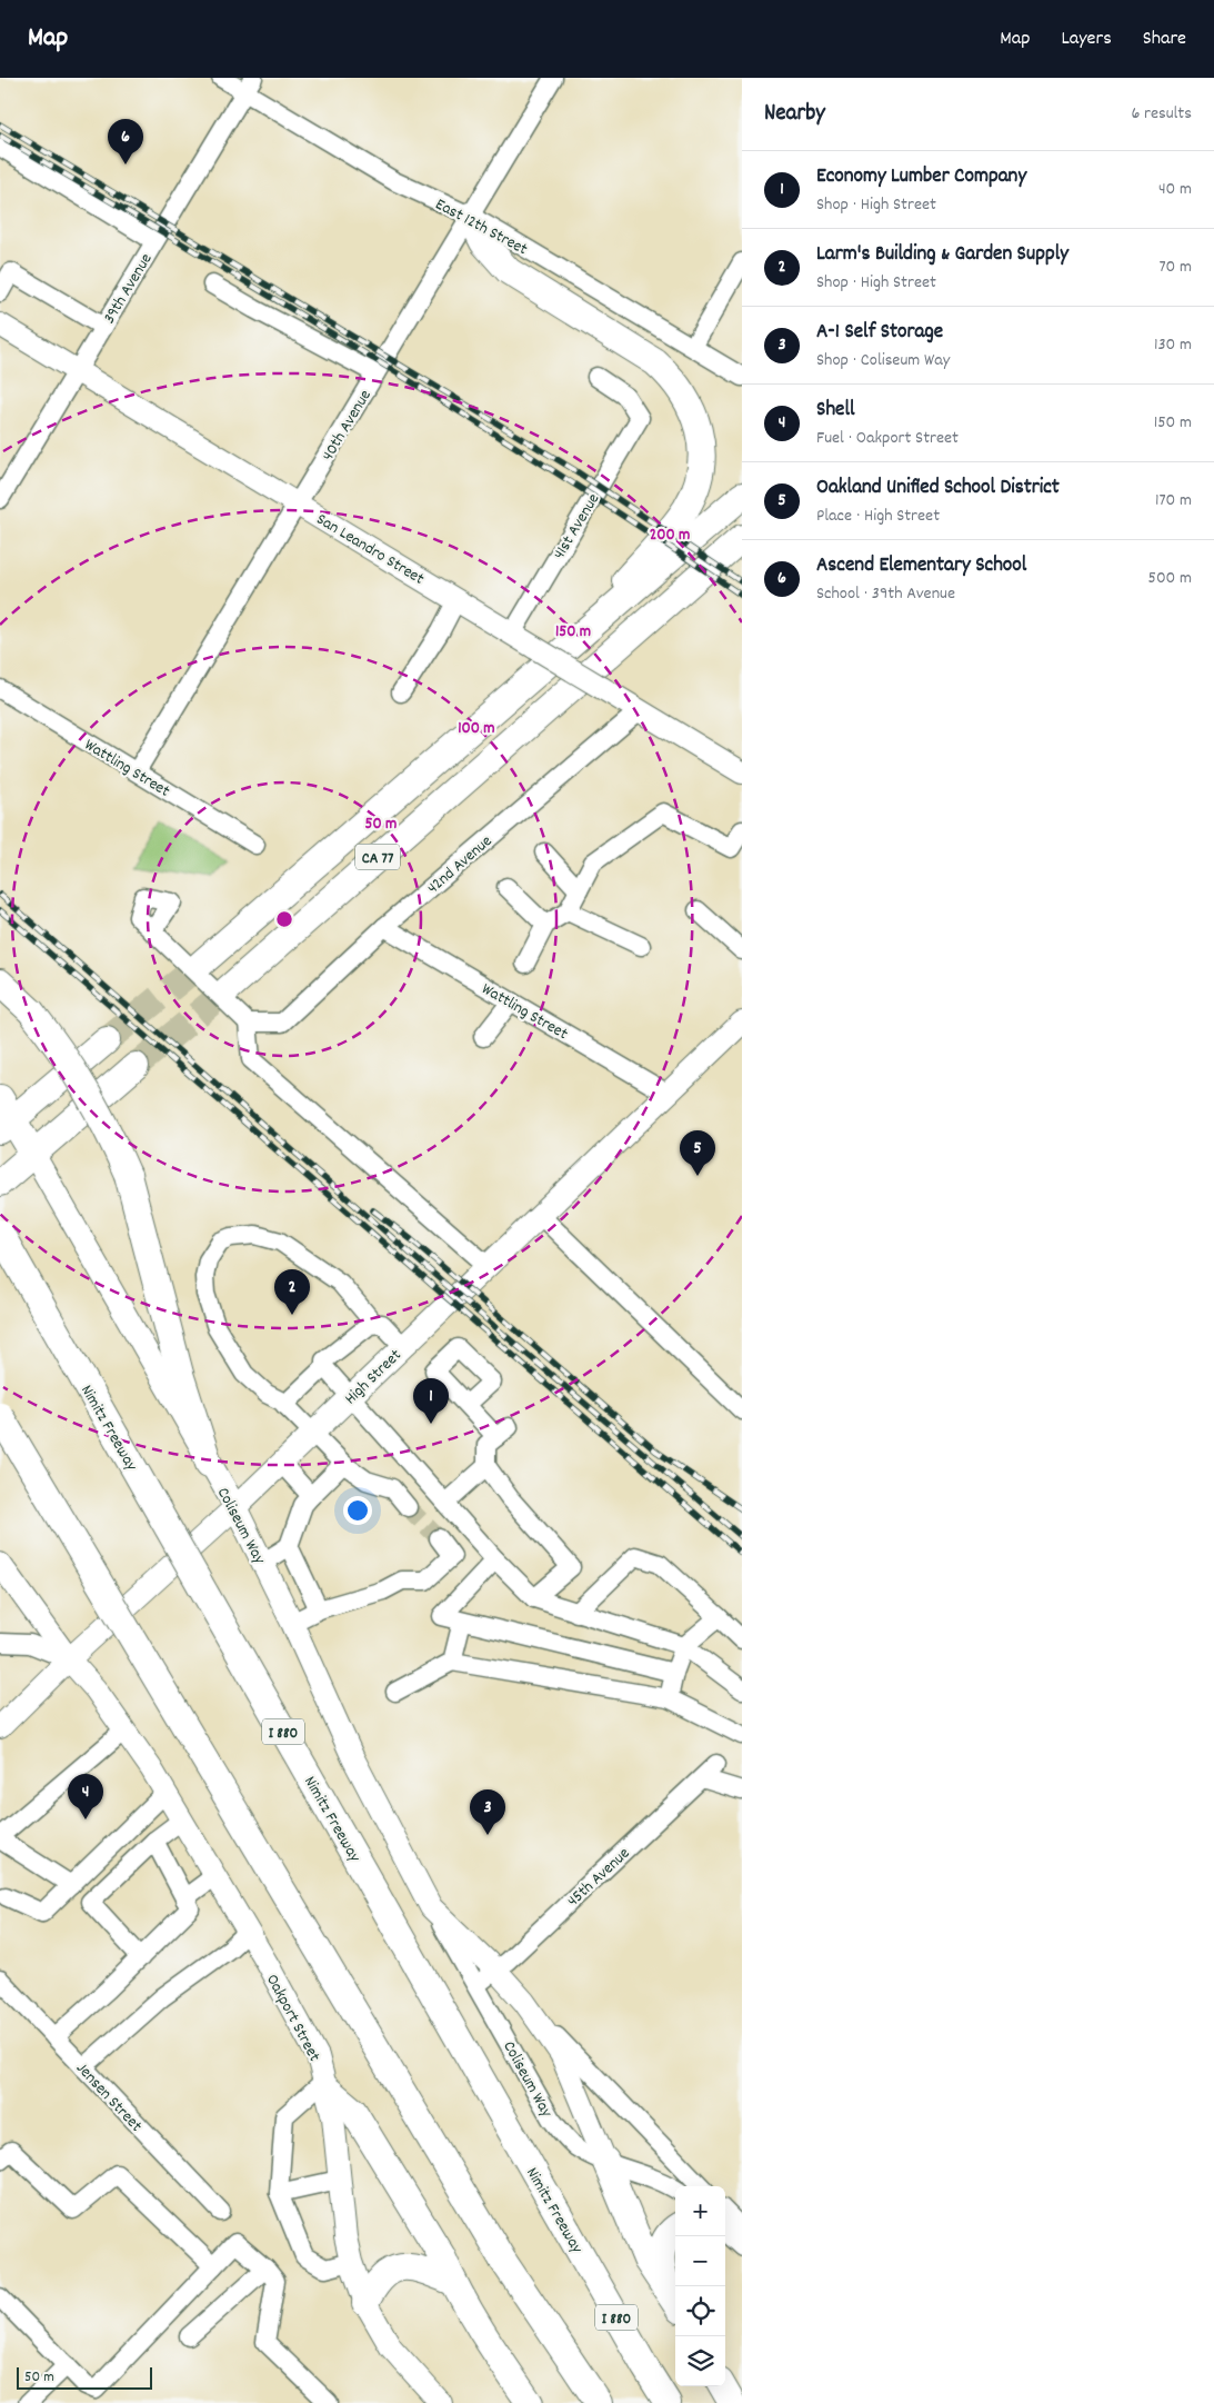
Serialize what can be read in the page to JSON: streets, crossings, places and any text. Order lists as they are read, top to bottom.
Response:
{
  "streets": {
    "highway": ["CA 77", "Nimitz Freeway", "I 880"],
    "main road": [
      "San Leandro Street",
      "High Street",
      "Coliseum Way",
      "Oakport Street"
    ],
    "street": [
      "East 12th Street",
      "39th Avenue",
      "40th Avenue",
      "41st Avenue",
      "Wattling Street",
      "42nd Avenue",
      "45th Avenue",
      "Jensen Street"
    ]
  },
  "crossings": [
    ["East 12th Street", "39th Avenue"],
    ["East 12th Street", "40th Avenue"],
    ["39th Avenue", "San Leandro Street"],
    ["40th Avenue", "San Leandro Street"],
    ["40th Avenue", "Wattling Street"],
    ["41st Avenue", "San Leandro Street"],
    ["San Leandro Street", "42nd Avenue"],
    ["Wattling Street", "42nd Avenue"],
    ["Wattling Street", "High Street"],
    ["High Street", "Coliseum Way"],
    ["High Street", "Oakport Street"],
    ["Coliseum Way", "45th Avenue"]
  ],
  "scale_bar": "50 m",
  "page": {
    "header": "Map",
    "nav": ["Map", "Layers", "Share"],
    "heading": ["Nearby", "6 results"],
    "pins": [
      "6",
      "5",
      "2",
      "1",
      "4",
      "3"
    ],
    "list": [
      {
        "mark": "1",
        "name": "Economy Lumber Company",
        "note": "Shop · High Street",
        "value": "40 m"
      },
      {
        "mark": "2",
        "name": "Larm's Building & Garden Supply",
        "note": "Shop · High Street",
        "value": "70 m"
      },
      {
        "mark": "3",
        "name": "A-1 Self Storage",
        "note": "Shop · Coliseum Way",
        "value": "130 m"
      },
      {
        "mark": "4",
        "name": "Shell",
        "note": "Fuel · Oakport Street",
        "value": "150 m"
      },
      {
        "mark": "5",
        "name": "Oakland Unified School District",
        "note": "Place · High Street",
        "value": "170 m"
      },
      {
        "mark": "6",
        "name": "Ascend Elementary School",
        "note": "School · 39th Avenue",
        "value": "500 m"
      }
    ],
    "map_buttons": ["+", "−"],
    "scale": "50 m"
  },
  "rings": [
    "200 m",
    "150 m",
    "100 m",
    "50 m"
  ]
}
